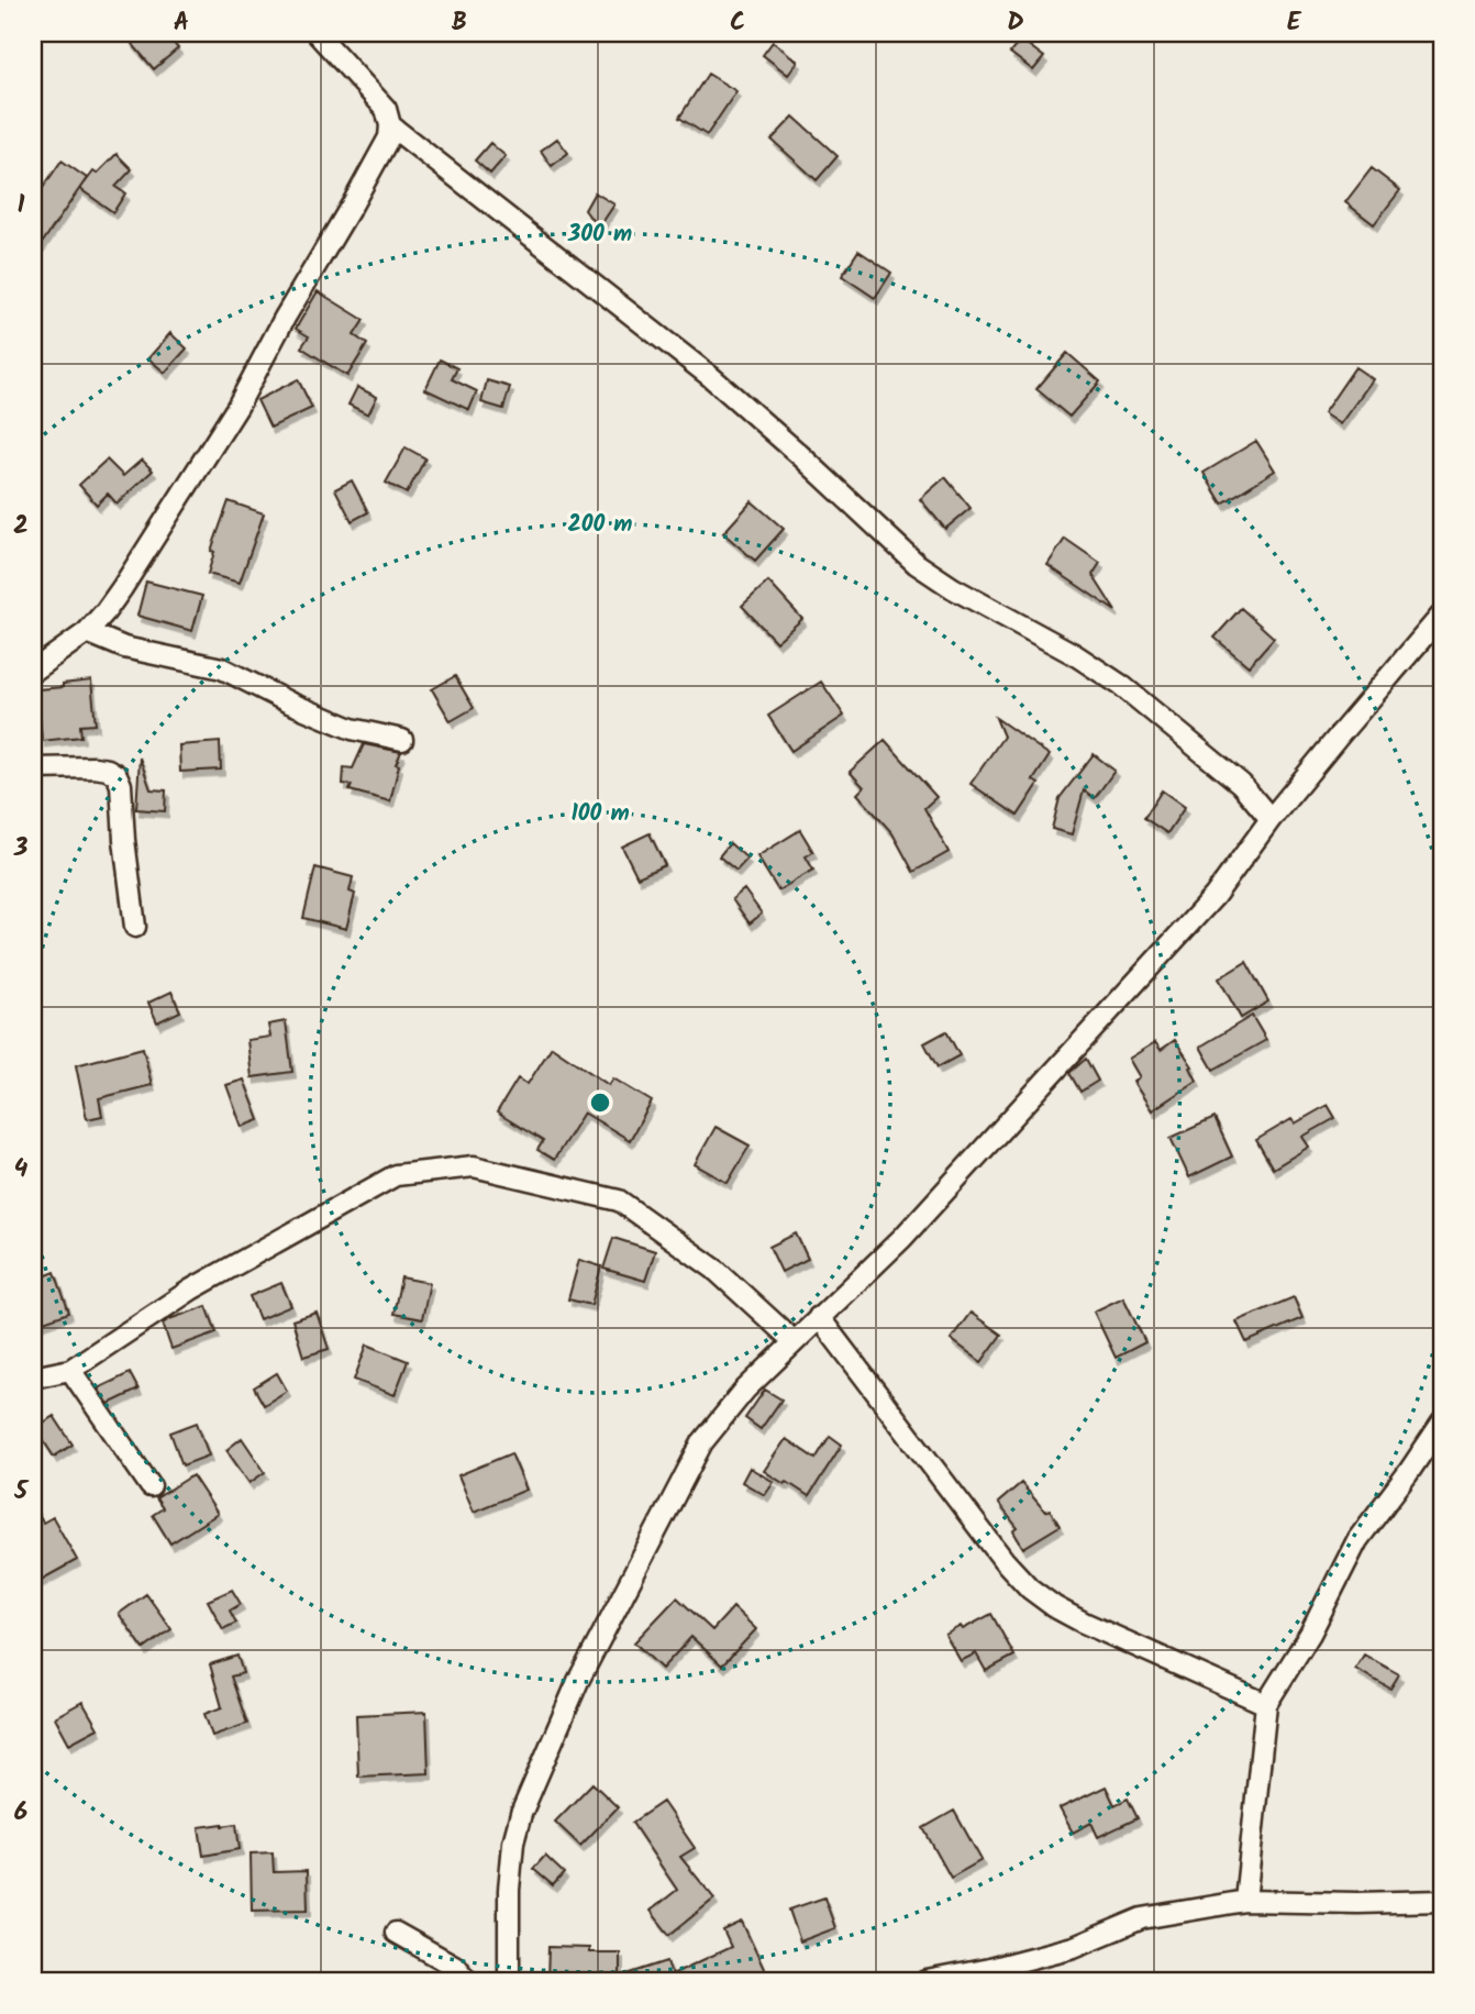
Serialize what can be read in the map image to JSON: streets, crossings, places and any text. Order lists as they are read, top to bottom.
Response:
{
  "grid": {
    "columns": [
      "A",
      "B",
      "C",
      "D",
      "E"
    ],
    "rows": [
      "1",
      "2",
      "3",
      "4",
      "5",
      "6"
    ]
  },
  "rings": ["300 m", "200 m", "100 m"]
}
